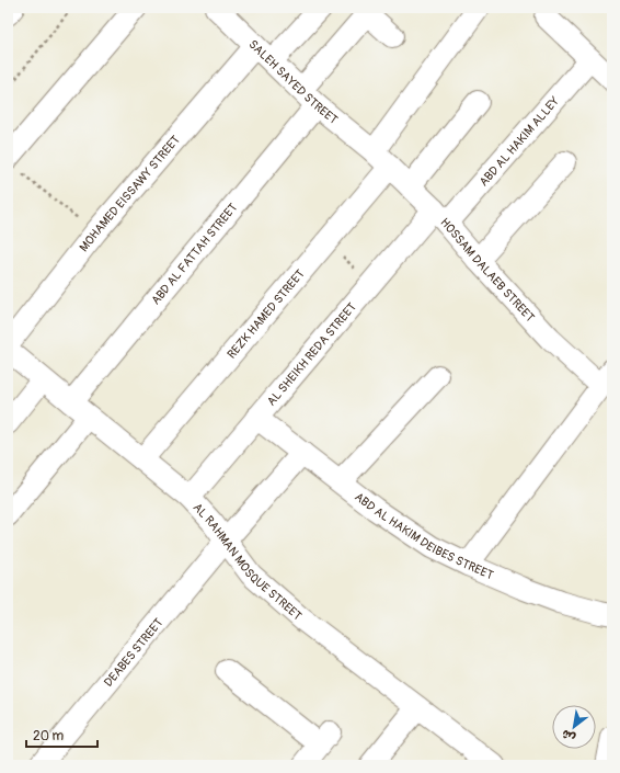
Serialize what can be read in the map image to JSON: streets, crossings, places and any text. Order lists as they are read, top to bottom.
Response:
{
  "streets": {
    "street": [
      "SALEH SAYED STREET",
      "ABD AL HAKIM ALLEY",
      "MOHAMED EISSAWY STREET",
      "ABD AL FATTAH STREET",
      "HOSSAM DALAEB STREET",
      "REZK HAMED STREET",
      "AL SHEIKH REDA STREET",
      "ABD AL HAKIM DEIBES STREET",
      "AL RAHMAN MOSQUE STREET",
      "DEABES STREET"
    ]
  },
  "crossings": [
    ["SALEH SAYED STREET", "MOHAMED EISSAWY STREET"],
    ["SALEH SAYED STREET", "ABD AL FATTAH STREET"],
    ["SALEH SAYED STREET", "HOSSAM DALAEB STREET"],
    ["ABD AL HAKIM ALLEY", "HOSSAM DALAEB STREET"],
    ["ABD AL HAKIM ALLEY", "AL SHEIKH REDA STREET"],
    ["ABD AL FATTAH STREET", "AL RAHMAN MOSQUE STREET"],
    ["HOSSAM DALAEB STREET", "REZK HAMED STREET"],
    ["HOSSAM DALAEB STREET", "AL SHEIKH REDA STREET"],
    ["REZK HAMED STREET", "AL RAHMAN MOSQUE STREET"],
    ["AL SHEIKH REDA STREET", "ABD AL HAKIM DEIBES STREET"],
    ["AL SHEIKH REDA STREET", "AL RAHMAN MOSQUE STREET"],
    ["ABD AL HAKIM DEIBES STREET", "DEABES STREET"],
    ["AL RAHMAN MOSQUE STREET", "DEABES STREET"]
  ],
  "scale_bar": "20 m",
  "north": "bottom left"
}
